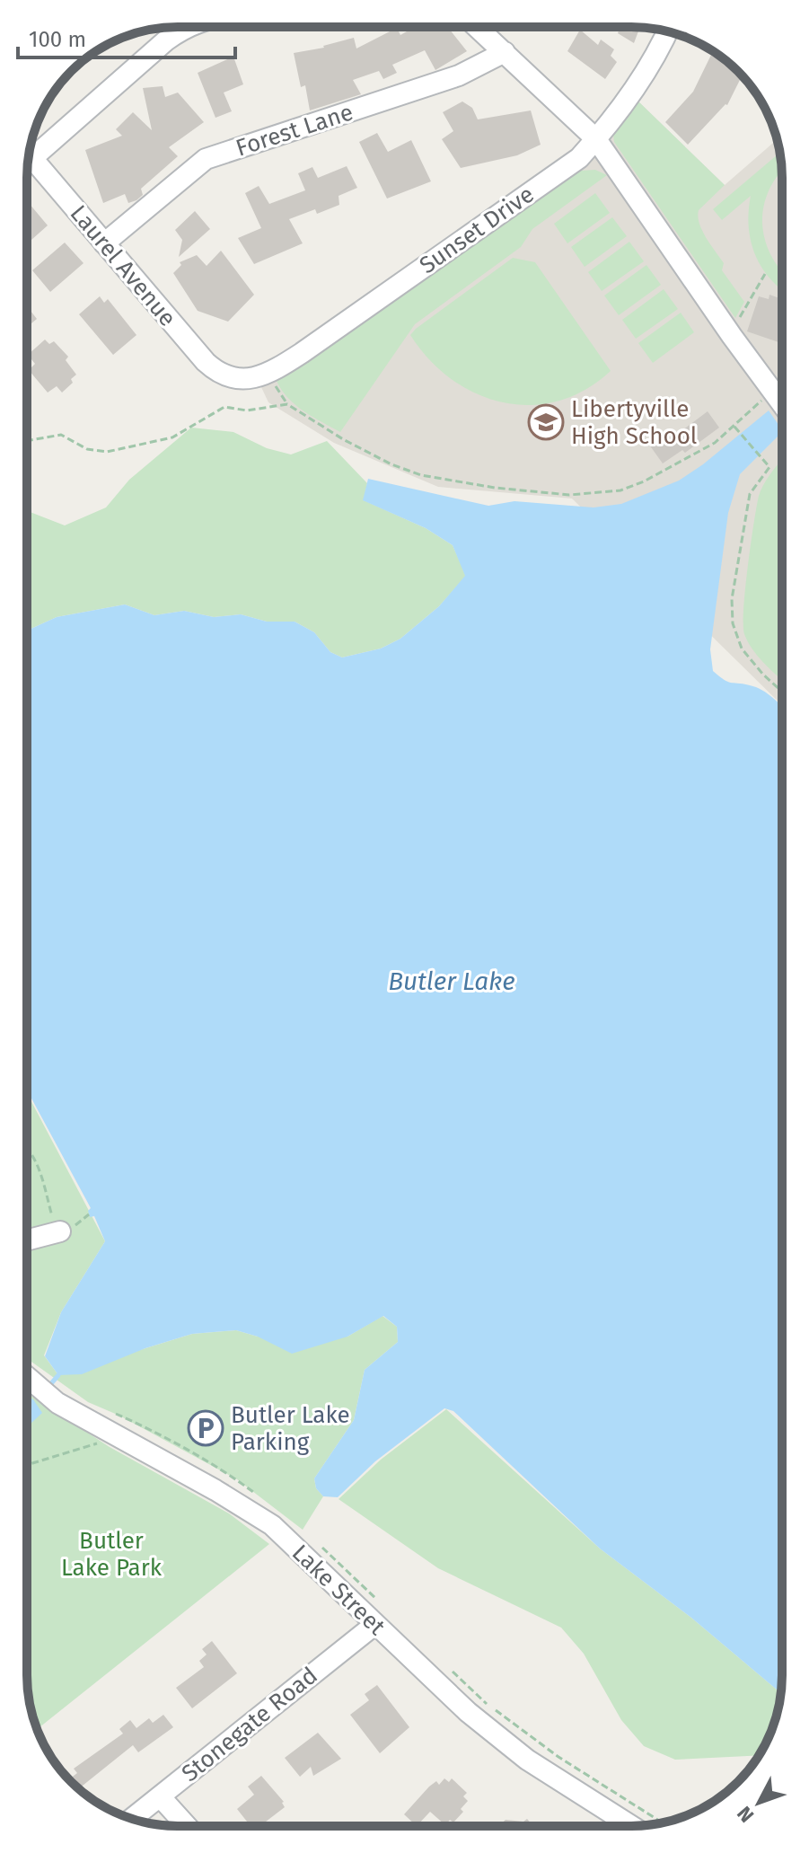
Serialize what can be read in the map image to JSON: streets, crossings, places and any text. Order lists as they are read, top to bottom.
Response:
{
  "streets": {
    "street": [
      "Forest Lane",
      "Sunset Drive",
      "Laurel Avenue",
      "Lake Street",
      "Stonegate Road"
    ]
  },
  "crossings": [
    ["Forest Lane", "Laurel Avenue"],
    ["Sunset Drive", "Laurel Avenue"],
    ["Lake Street", "Stonegate Road"]
  ],
  "water": ["Butler Lake"],
  "parks": ["Butler Lake Park"],
  "places": {
    "school or university": ["Libertyville High School"],
    "parking": ["Butler Lake Parking"]
  },
  "scale_bar": "100 m",
  "north": "bottom left"
}
